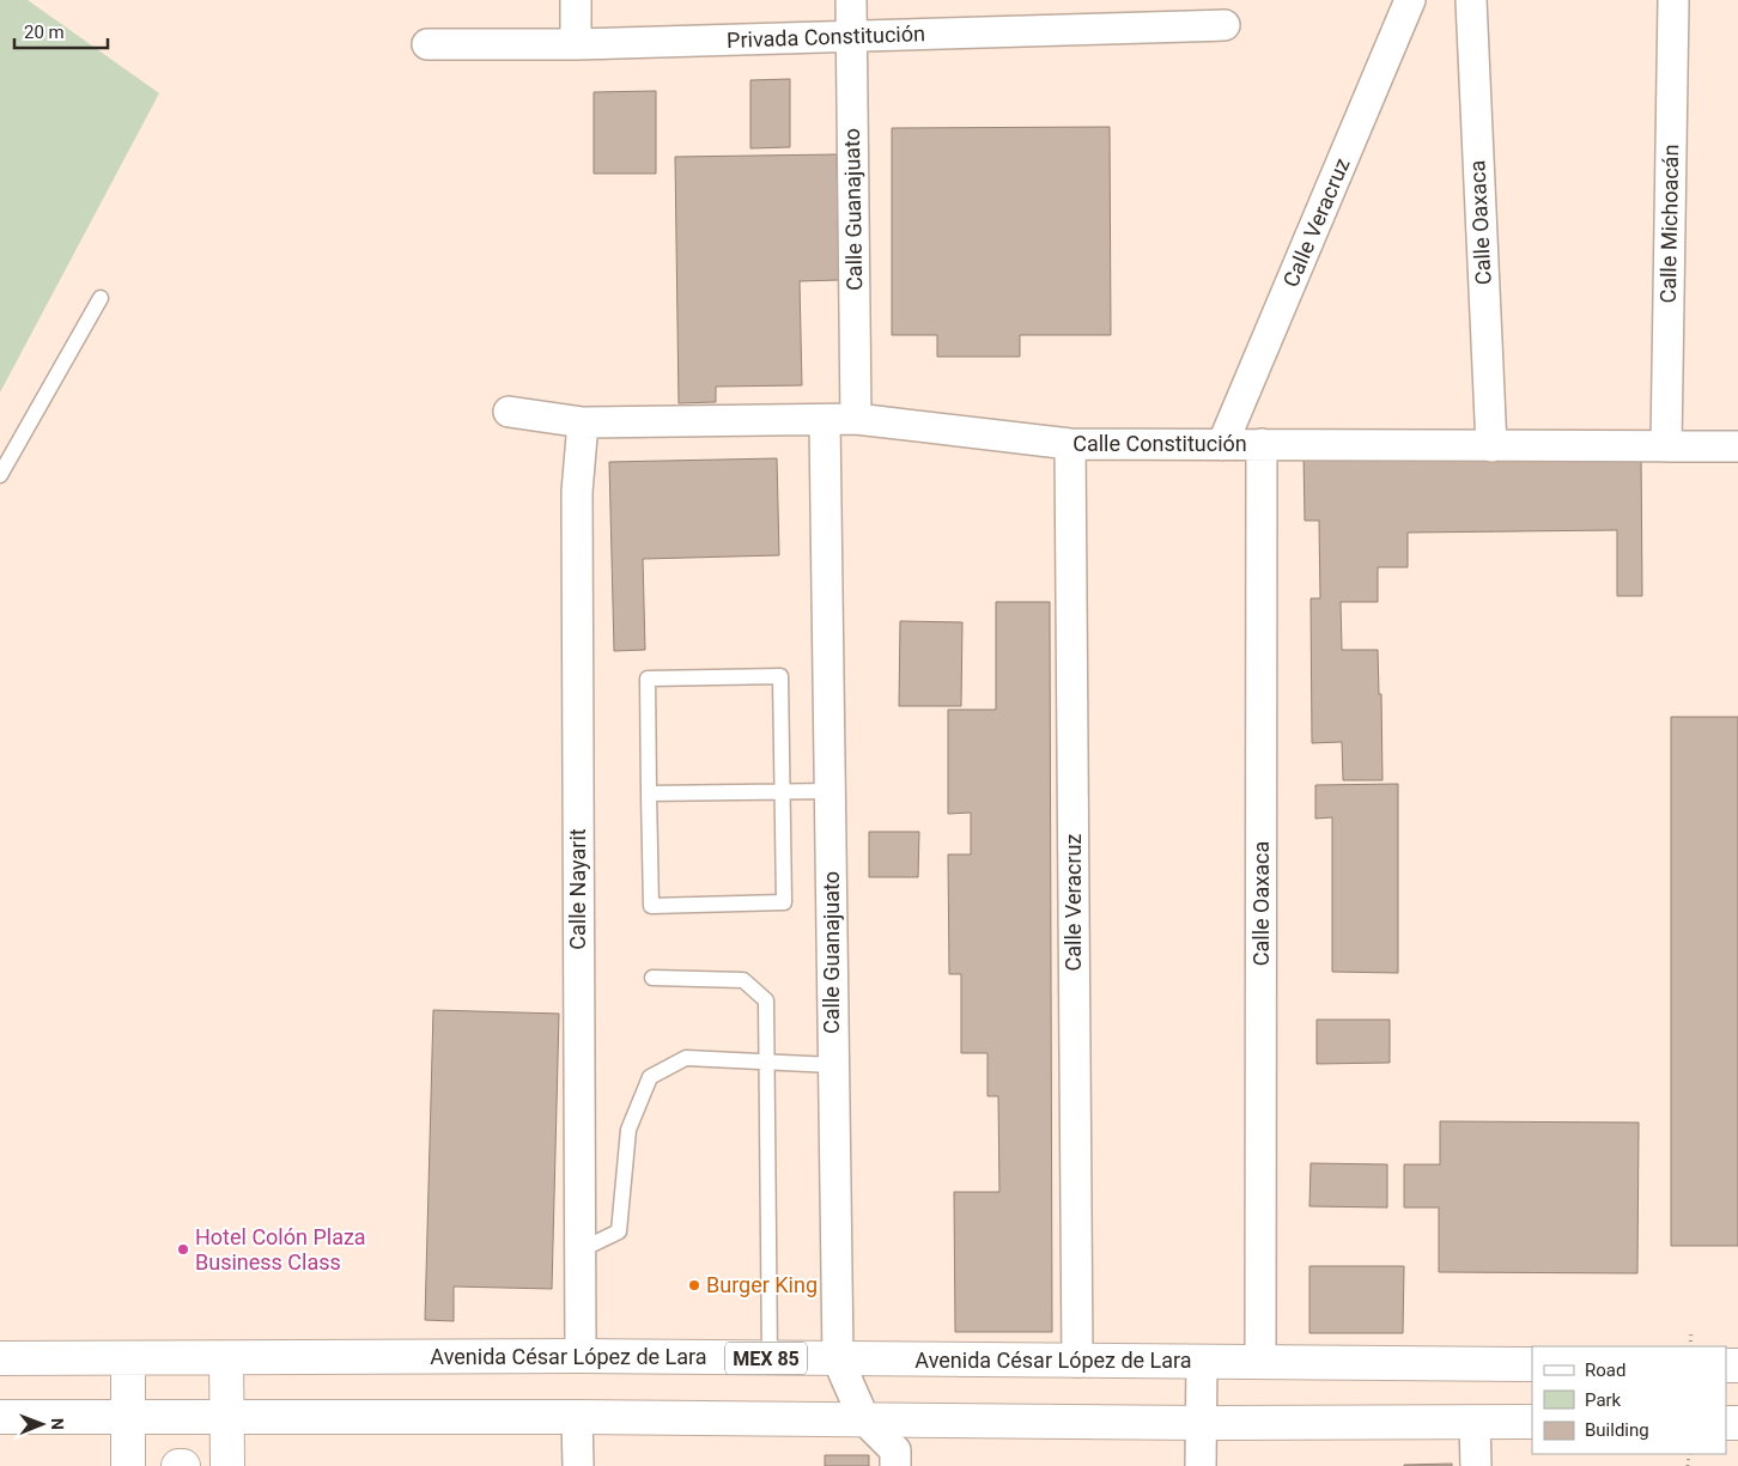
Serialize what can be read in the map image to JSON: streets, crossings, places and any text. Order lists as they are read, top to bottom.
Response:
{
  "streets": {
    "main road": ["Avenida César López de Lara", "MEX 85"],
    "street": [
      "Privada Constitución",
      "Calle Guanajuato",
      "Calle Veracruz",
      "Calle Oaxaca",
      "Calle Michoacán",
      "Calle Constitución",
      "Calle Nayarit"
    ]
  },
  "crossings": [
    ["Privada Constitución", "Calle Guanajuato"],
    ["Calle Guanajuato", "Calle Constitución"],
    ["Calle Guanajuato", "Avenida César López de Lara"],
    ["Calle Veracruz", "Calle Constitución"],
    ["Calle Veracruz", "Avenida César López de Lara"],
    ["Calle Oaxaca", "Calle Constitución"],
    ["Calle Oaxaca", "Avenida César López de Lara"],
    ["Calle Michoacán", "Calle Constitución"],
    ["Calle Constitución", "Calle Nayarit"],
    ["Calle Nayarit", "Avenida César López de Lara"]
  ],
  "places": ["Hotel Colón Plaza Business Class", "Burger King"],
  "legend": ["Road", "Park", "Building"],
  "scale_bar": "20 m",
  "north": "right"
}
